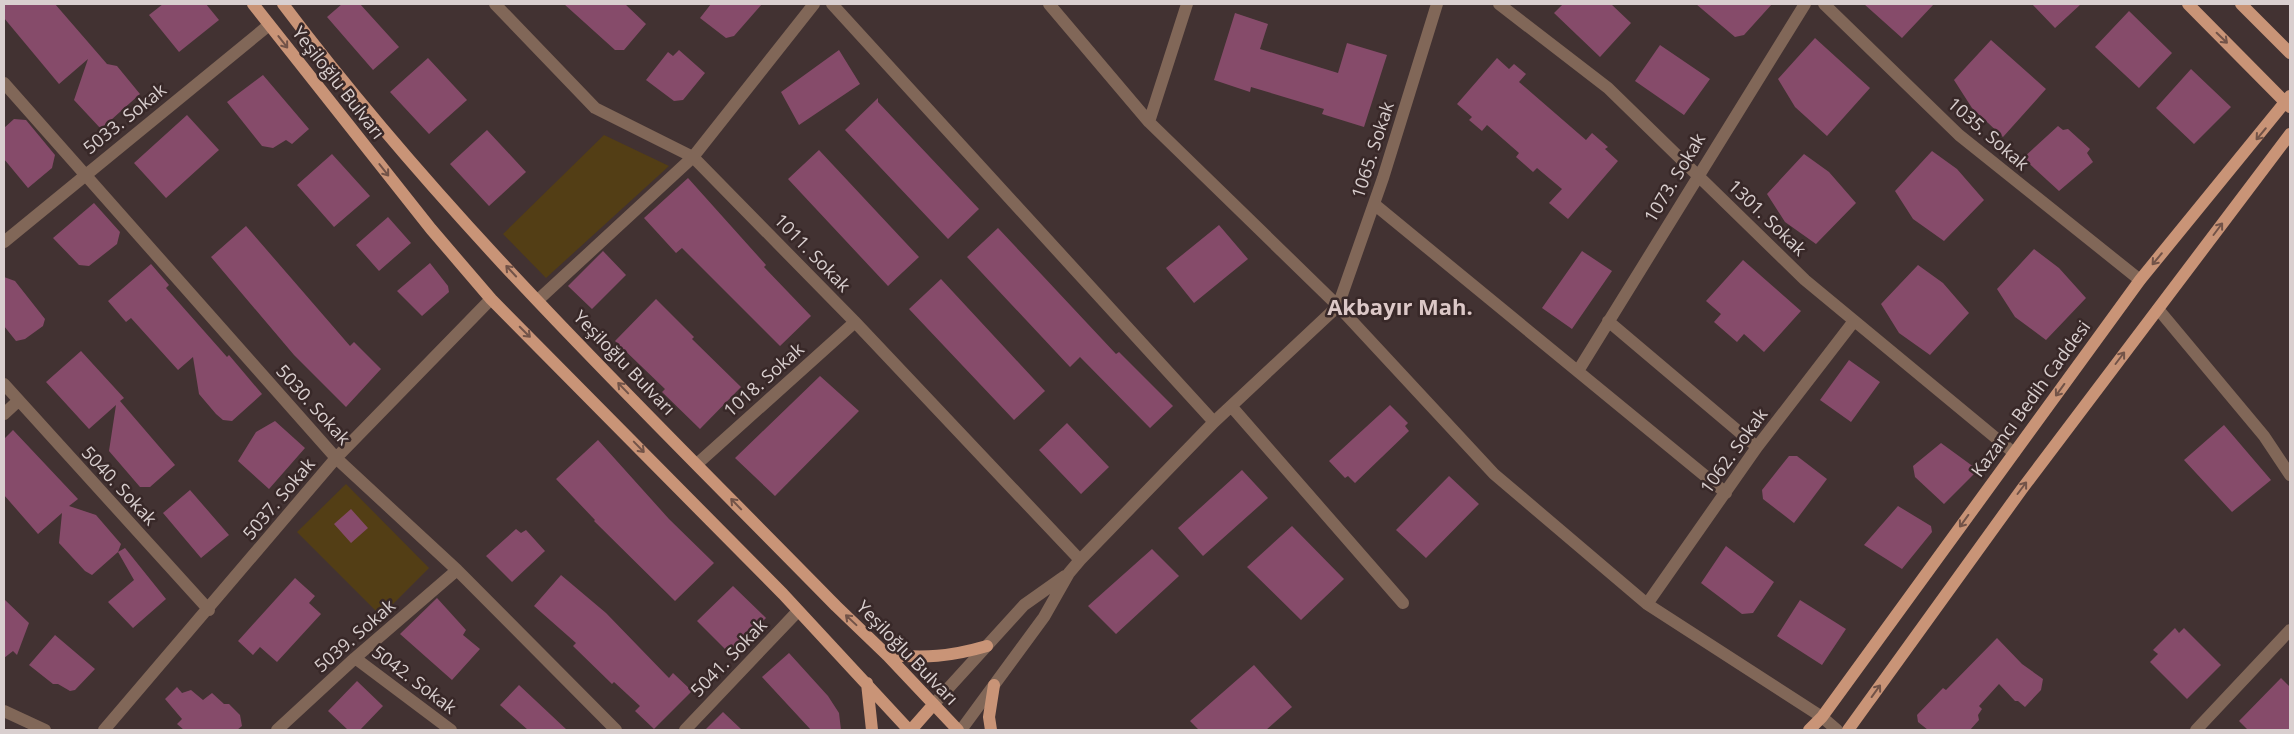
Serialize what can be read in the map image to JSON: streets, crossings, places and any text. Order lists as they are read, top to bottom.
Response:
{
  "streets": {
    "main road": ["Yeşiloğlu Bulvarı", "Kazancı Bedih Caddesi"],
    "street": [
      "5033. Sokak",
      "1035. Sokak",
      "1065. Sokak",
      "1073. Sokak",
      "1301. Sokak",
      "1011. Sokak",
      "1018. Sokak",
      "5030. Sokak",
      "1062. Sokak",
      "5040. Sokak",
      "5037. Sokak",
      "5039. Sokak",
      "5041. Sokak",
      "5042. Sokak"
    ]
  },
  "crossings": [
    ["Yeşiloğlu Bulvarı", "5033. Sokak"],
    ["Yeşiloğlu Bulvarı", "1018. Sokak"],
    ["Yeşiloğlu Bulvarı", "5037. Sokak"],
    ["Yeşiloğlu Bulvarı", "5041. Sokak"],
    ["5033. Sokak", "5030. Sokak"],
    ["1035. Sokak", "Kazancı Bedih Caddesi"],
    ["1073. Sokak", "1301. Sokak"],
    ["1301. Sokak", "Kazancı Bedih Caddesi"],
    ["1301. Sokak", "1062. Sokak"],
    ["1011. Sokak", "1018. Sokak"],
    ["5030. Sokak", "5037. Sokak"],
    ["5030. Sokak", "5039. Sokak"],
    ["5040. Sokak", "5037. Sokak"],
    ["5039. Sokak", "5042. Sokak"]
  ],
  "districts": ["Akbayır Mah."]
}
